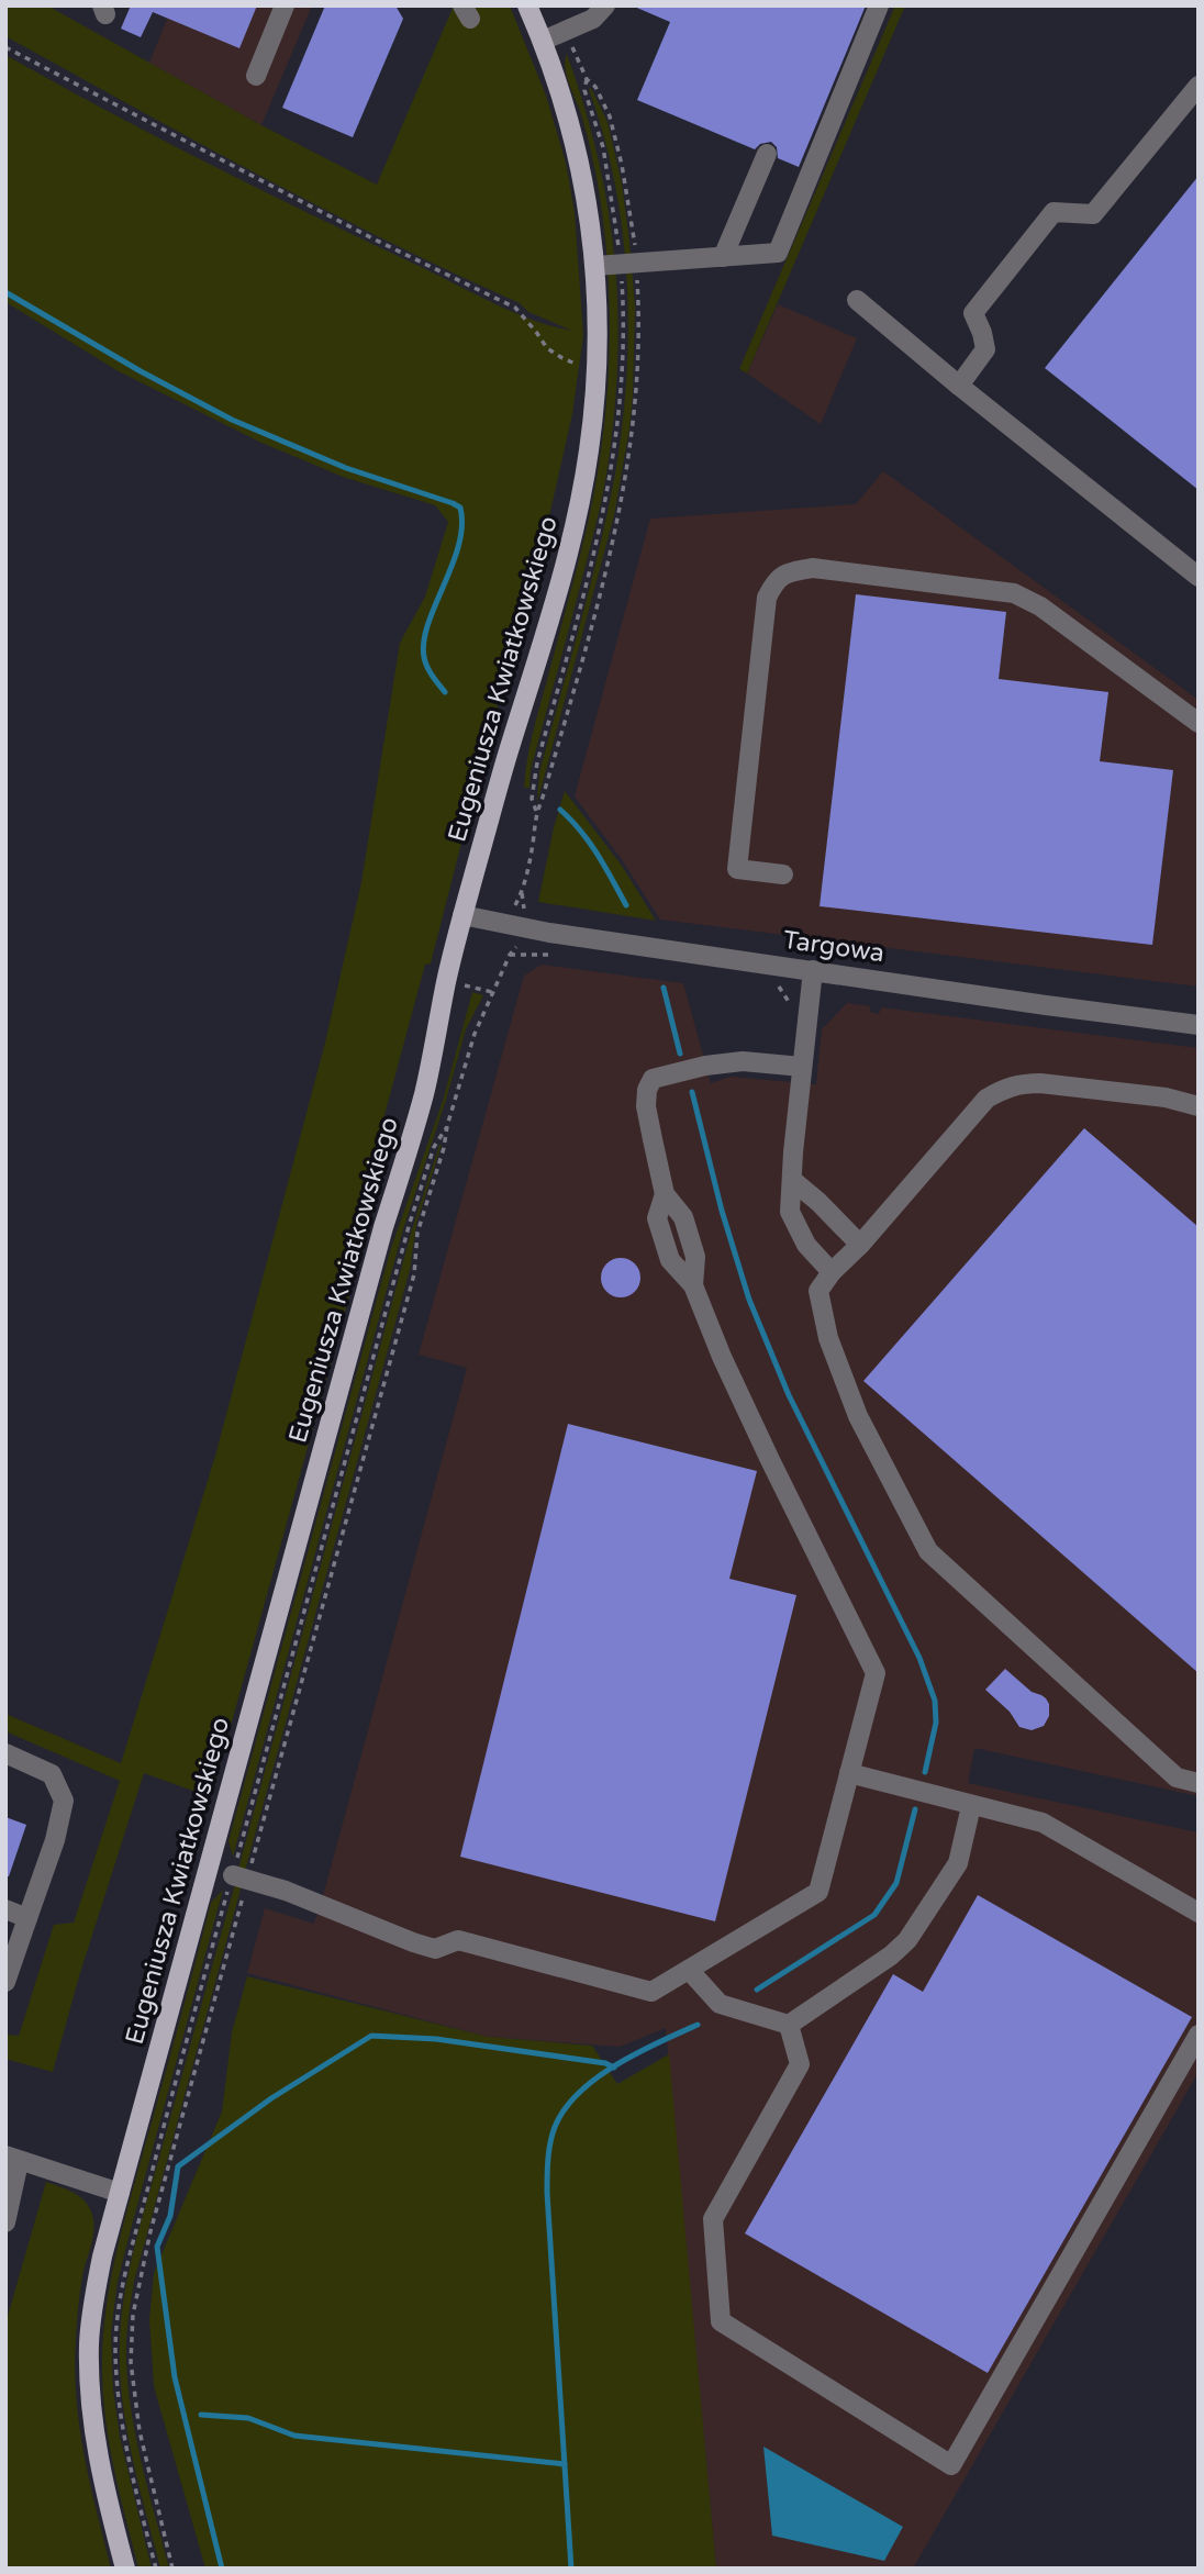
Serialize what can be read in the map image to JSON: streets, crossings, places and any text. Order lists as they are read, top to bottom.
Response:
{
  "streets": {
    "main road": ["Eugeniusza Kwiatkowskiego"],
    "street": ["Targowa"]
  },
  "crossings": [
    ["Eugeniusza Kwiatkowskiego", "Targowa"]
  ]
}
